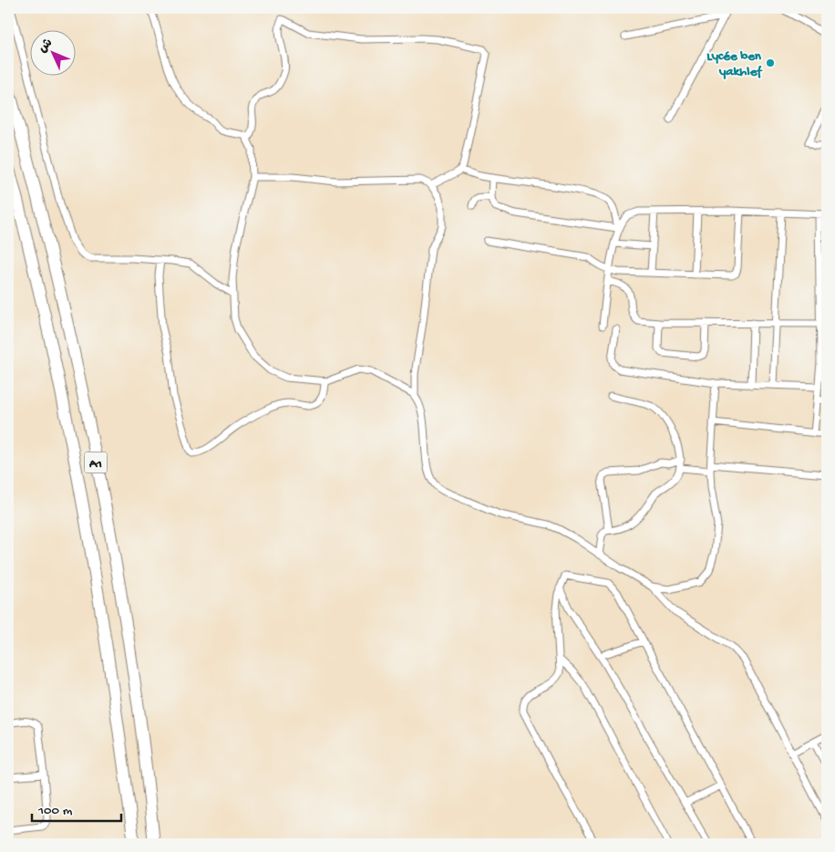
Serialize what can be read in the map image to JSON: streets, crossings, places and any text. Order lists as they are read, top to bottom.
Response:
{
  "streets": {
    "highway": ["A1"]
  },
  "places": ["Lycée ben yakhlef"],
  "scale_bar": "100 m",
  "north": "top left"
}
